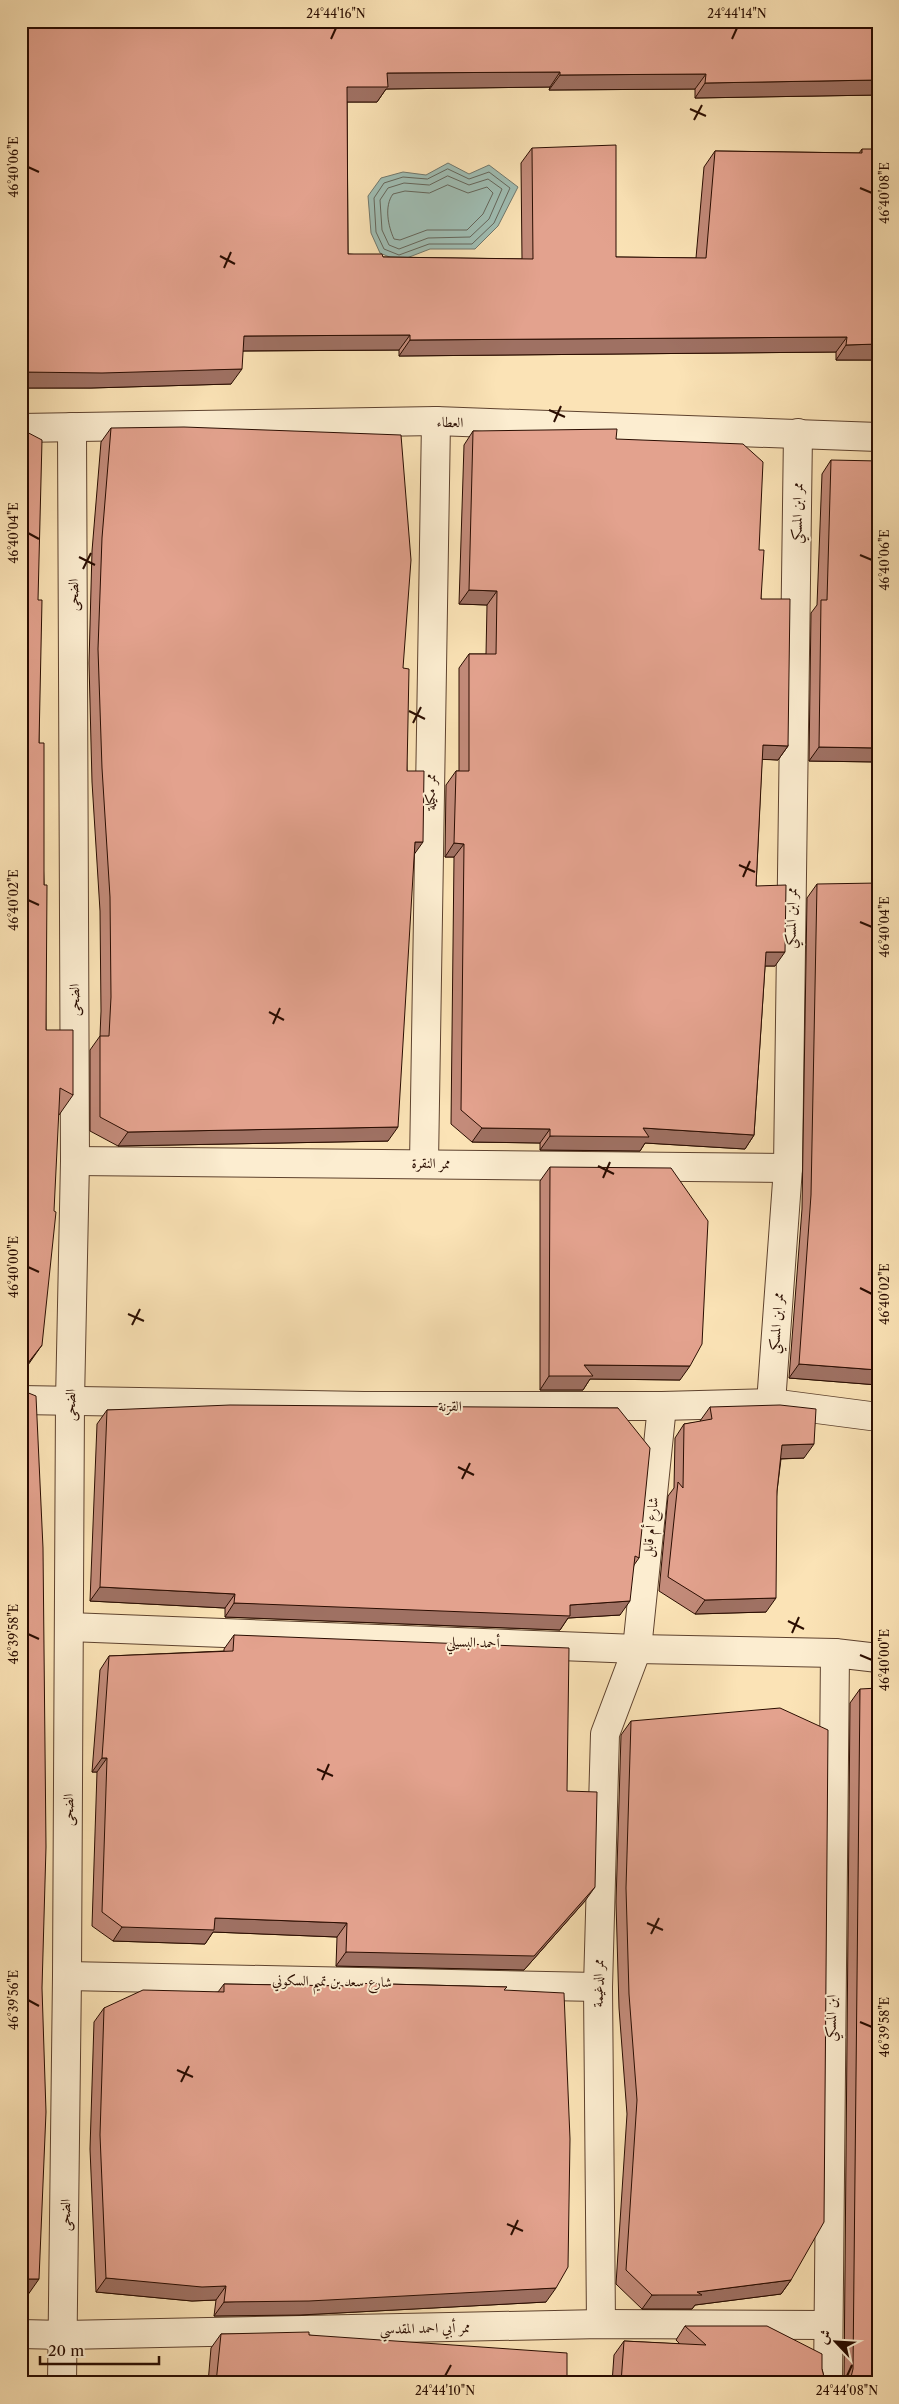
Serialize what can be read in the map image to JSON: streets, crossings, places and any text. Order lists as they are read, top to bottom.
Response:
{
  "streets": {
    "street": [
      "العطاء",
      "ممر ابن المسكي",
      "الضحى",
      "ممر مكيلة",
      "ممر النقرة",
      "القرنة",
      "شارع أم قابل",
      "أحمد البسيلي",
      "شارع سعد بن تميم السكوني",
      "ممر الدغيمة",
      "ابن المسكي",
      "ممر أبي احمد المقدسي"
    ]
  },
  "crossings": [
    ["العطاء", "ممر ابن المسكي"],
    ["العطاء", "الضحى"],
    ["العطاء", "ممر مكيلة"],
    ["ممر ابن المسكي", "ممر النقرة"],
    ["ممر ابن المسكي", "القرنة"],
    ["الضحى", "ممر النقرة"],
    ["الضحى", "القرنة"],
    ["الضحى", "أحمد البسيلي"],
    ["الضحى", "شارع سعد بن تميم السكوني"],
    ["الضحى", "ممر أبي احمد المقدسي"],
    ["ممر مكيلة", "ممر النقرة"],
    ["القرنة", "شارع أم قابل"],
    ["شارع أم قابل", "أحمد البسيلي"],
    ["شارع أم قابل", "ممر الدغيمة"],
    ["أحمد البسيلي", "ممر الدغيمة"],
    ["أحمد البسيلي", "ابن المسكي"],
    ["شارع سعد بن تميم السكوني", "ممر الدغيمة"],
    ["ممر الدغيمة", "ممر أبي احمد المقدسي"],
    ["ابن المسكي", "ممر أبي احمد المقدسي"]
  ],
  "scale_bar": "20 m",
  "north": "top left",
  "coordinates": [
    "24°44'16\"N",
    "24°44'14\"N",
    "46°40'06\"E",
    "46°40'08\"E",
    "46°40'04\"E",
    "46°40'02\"E",
    "46°40'00\"E",
    "46°39'58\"E",
    "46°39'56\"E",
    "24°44'10\"N",
    "24°44'08\"N"
  ]
}
